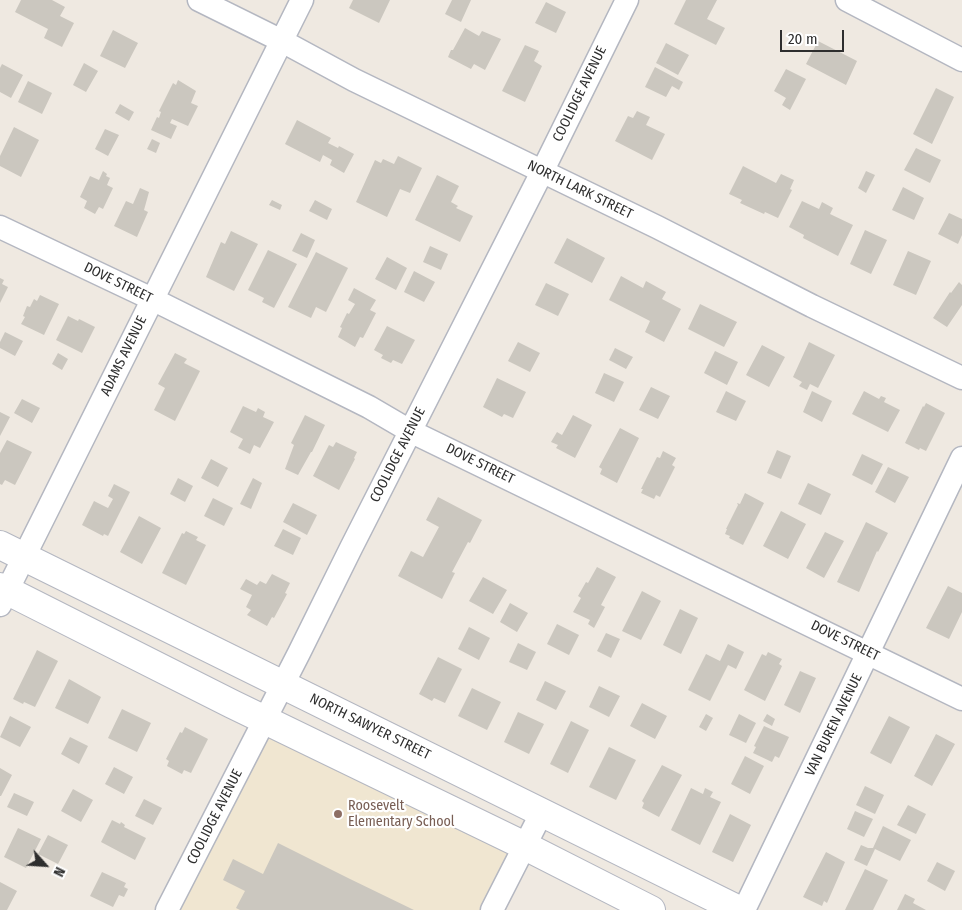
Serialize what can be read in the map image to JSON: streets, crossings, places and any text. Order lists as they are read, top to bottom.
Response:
{
  "streets": {
    "street": [
      "COOLIDGE AVENUE",
      "NORTH LARK STREET",
      "DOVE STREET",
      "ADAMS AVENUE",
      "VAN BUREN AVENUE",
      "NORTH SAWYER STREET"
    ]
  },
  "crossings": [
    ["COOLIDGE AVENUE", "NORTH LARK STREET"],
    ["COOLIDGE AVENUE", "DOVE STREET"],
    ["COOLIDGE AVENUE", "NORTH SAWYER STREET"],
    ["NORTH LARK STREET", "ADAMS AVENUE"],
    ["DOVE STREET", "ADAMS AVENUE"],
    ["DOVE STREET", "VAN BUREN AVENUE"],
    ["ADAMS AVENUE", "NORTH SAWYER STREET"]
  ],
  "places": ["Roosevelt Elementary School"],
  "scale_bar": "20 m",
  "north": "bottom right"
}
